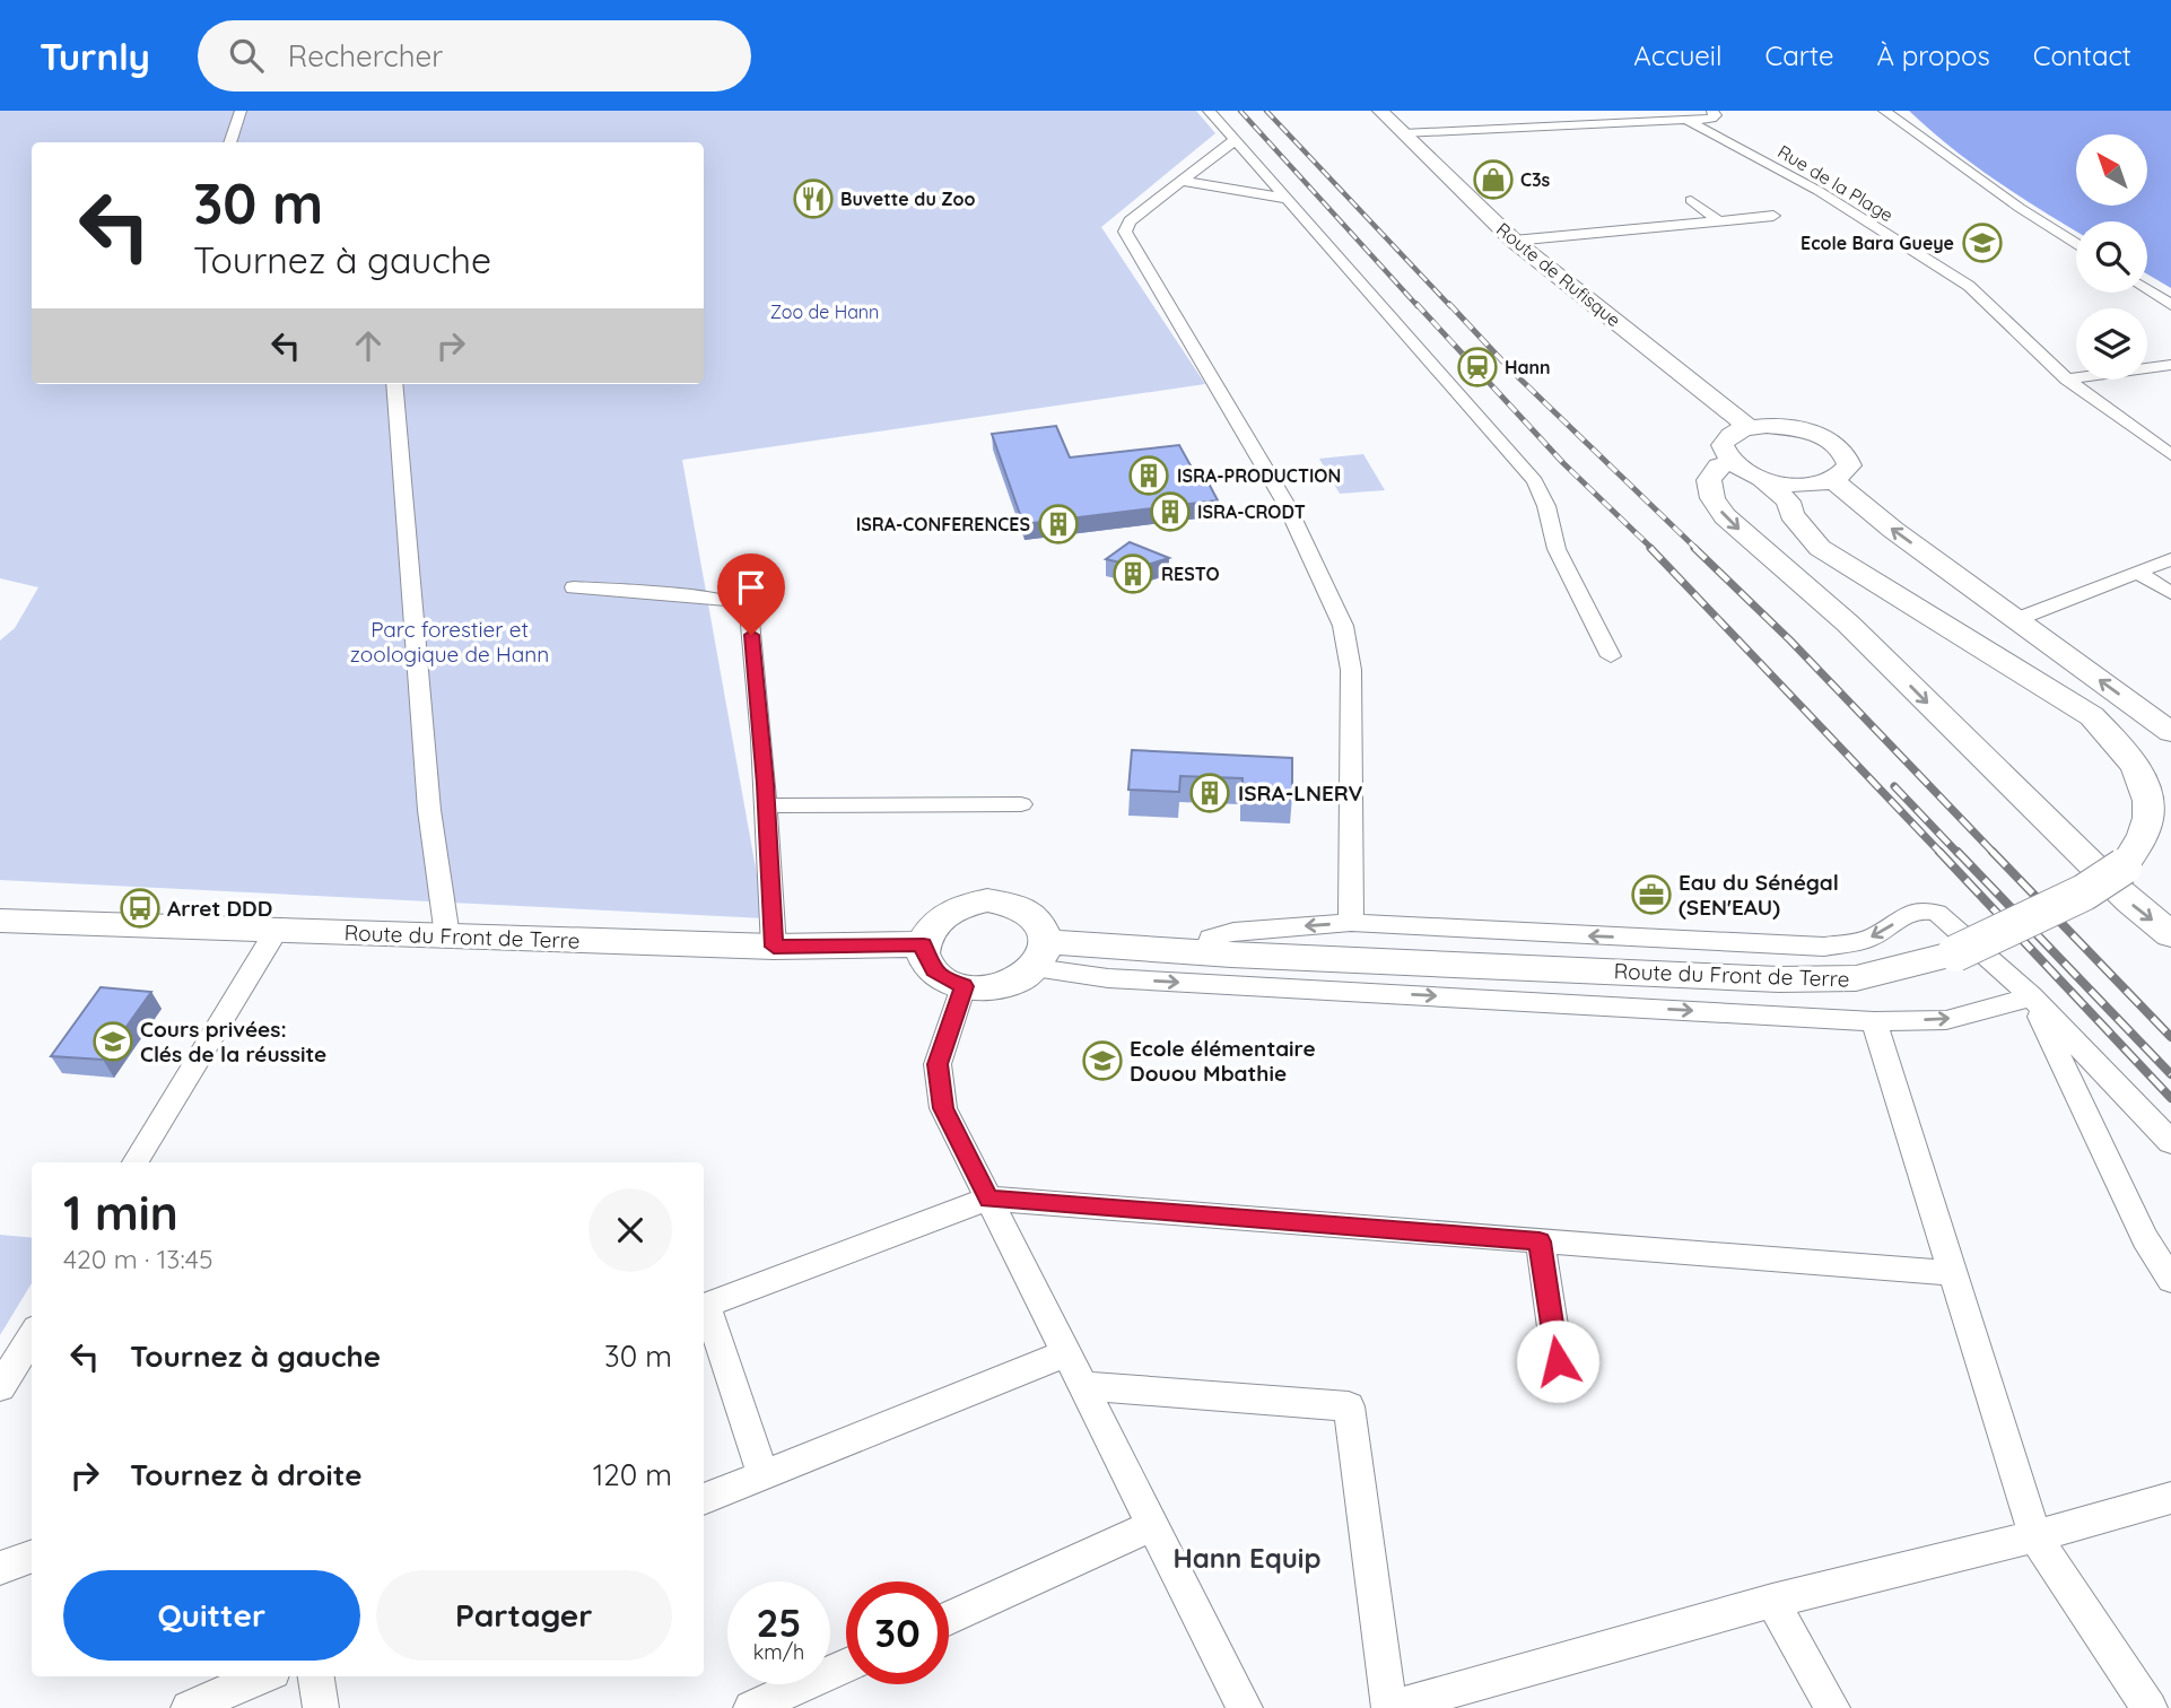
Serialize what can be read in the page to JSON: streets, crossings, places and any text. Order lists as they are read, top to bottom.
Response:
{
  "streets": {
    "main road": ["Route de Rufisque", "Route du Front de Terre"],
    "street": ["Rue de la Plage"]
  },
  "districts": ["Hann Equip"],
  "parks": ["Zoo de Hann", "Parc forestier et zoologique de Hann"],
  "places": {
    "shop": ["C3s"],
    "restaurant": ["Buvette du Zoo"],
    "school or university": ["Ecole Bara Gueye", "Cours privées: Clés de la réussite", "Ecole élémentaire Douou Mbathie"],
    "station": ["Hann"],
    "building": [
      "ISRA-PRODUCTION",
      "ISRA-CRODT",
      "ISRA-CONFERENCES",
      "RESTO",
      "ISRA-LNERV"
    ],
    "office": ["Eau du Sénégal (SEN'EAU)"],
    "bus stop": ["Arret DDD"]
  },
  "north": "top left",
  "page": {
    "header": "Turnly",
    "search": "Rechercher",
    "nav": [
      "Accueil",
      "Carte",
      "À propos",
      "Contact"
    ],
    "turn": ["30 m", "Tournez à gauche"],
    "heading": ["1 min", "420 m · 13:45"],
    "list": [
      {
        "name": "Tournez à gauche",
        "value": "30 m"
      },
      {
        "name": "Tournez à droite",
        "value": "120 m"
      }
    ],
    "buttons": ["Quitter", "Partager"],
    "speed": "25 km/h",
    "limit": "30"
  }
}
